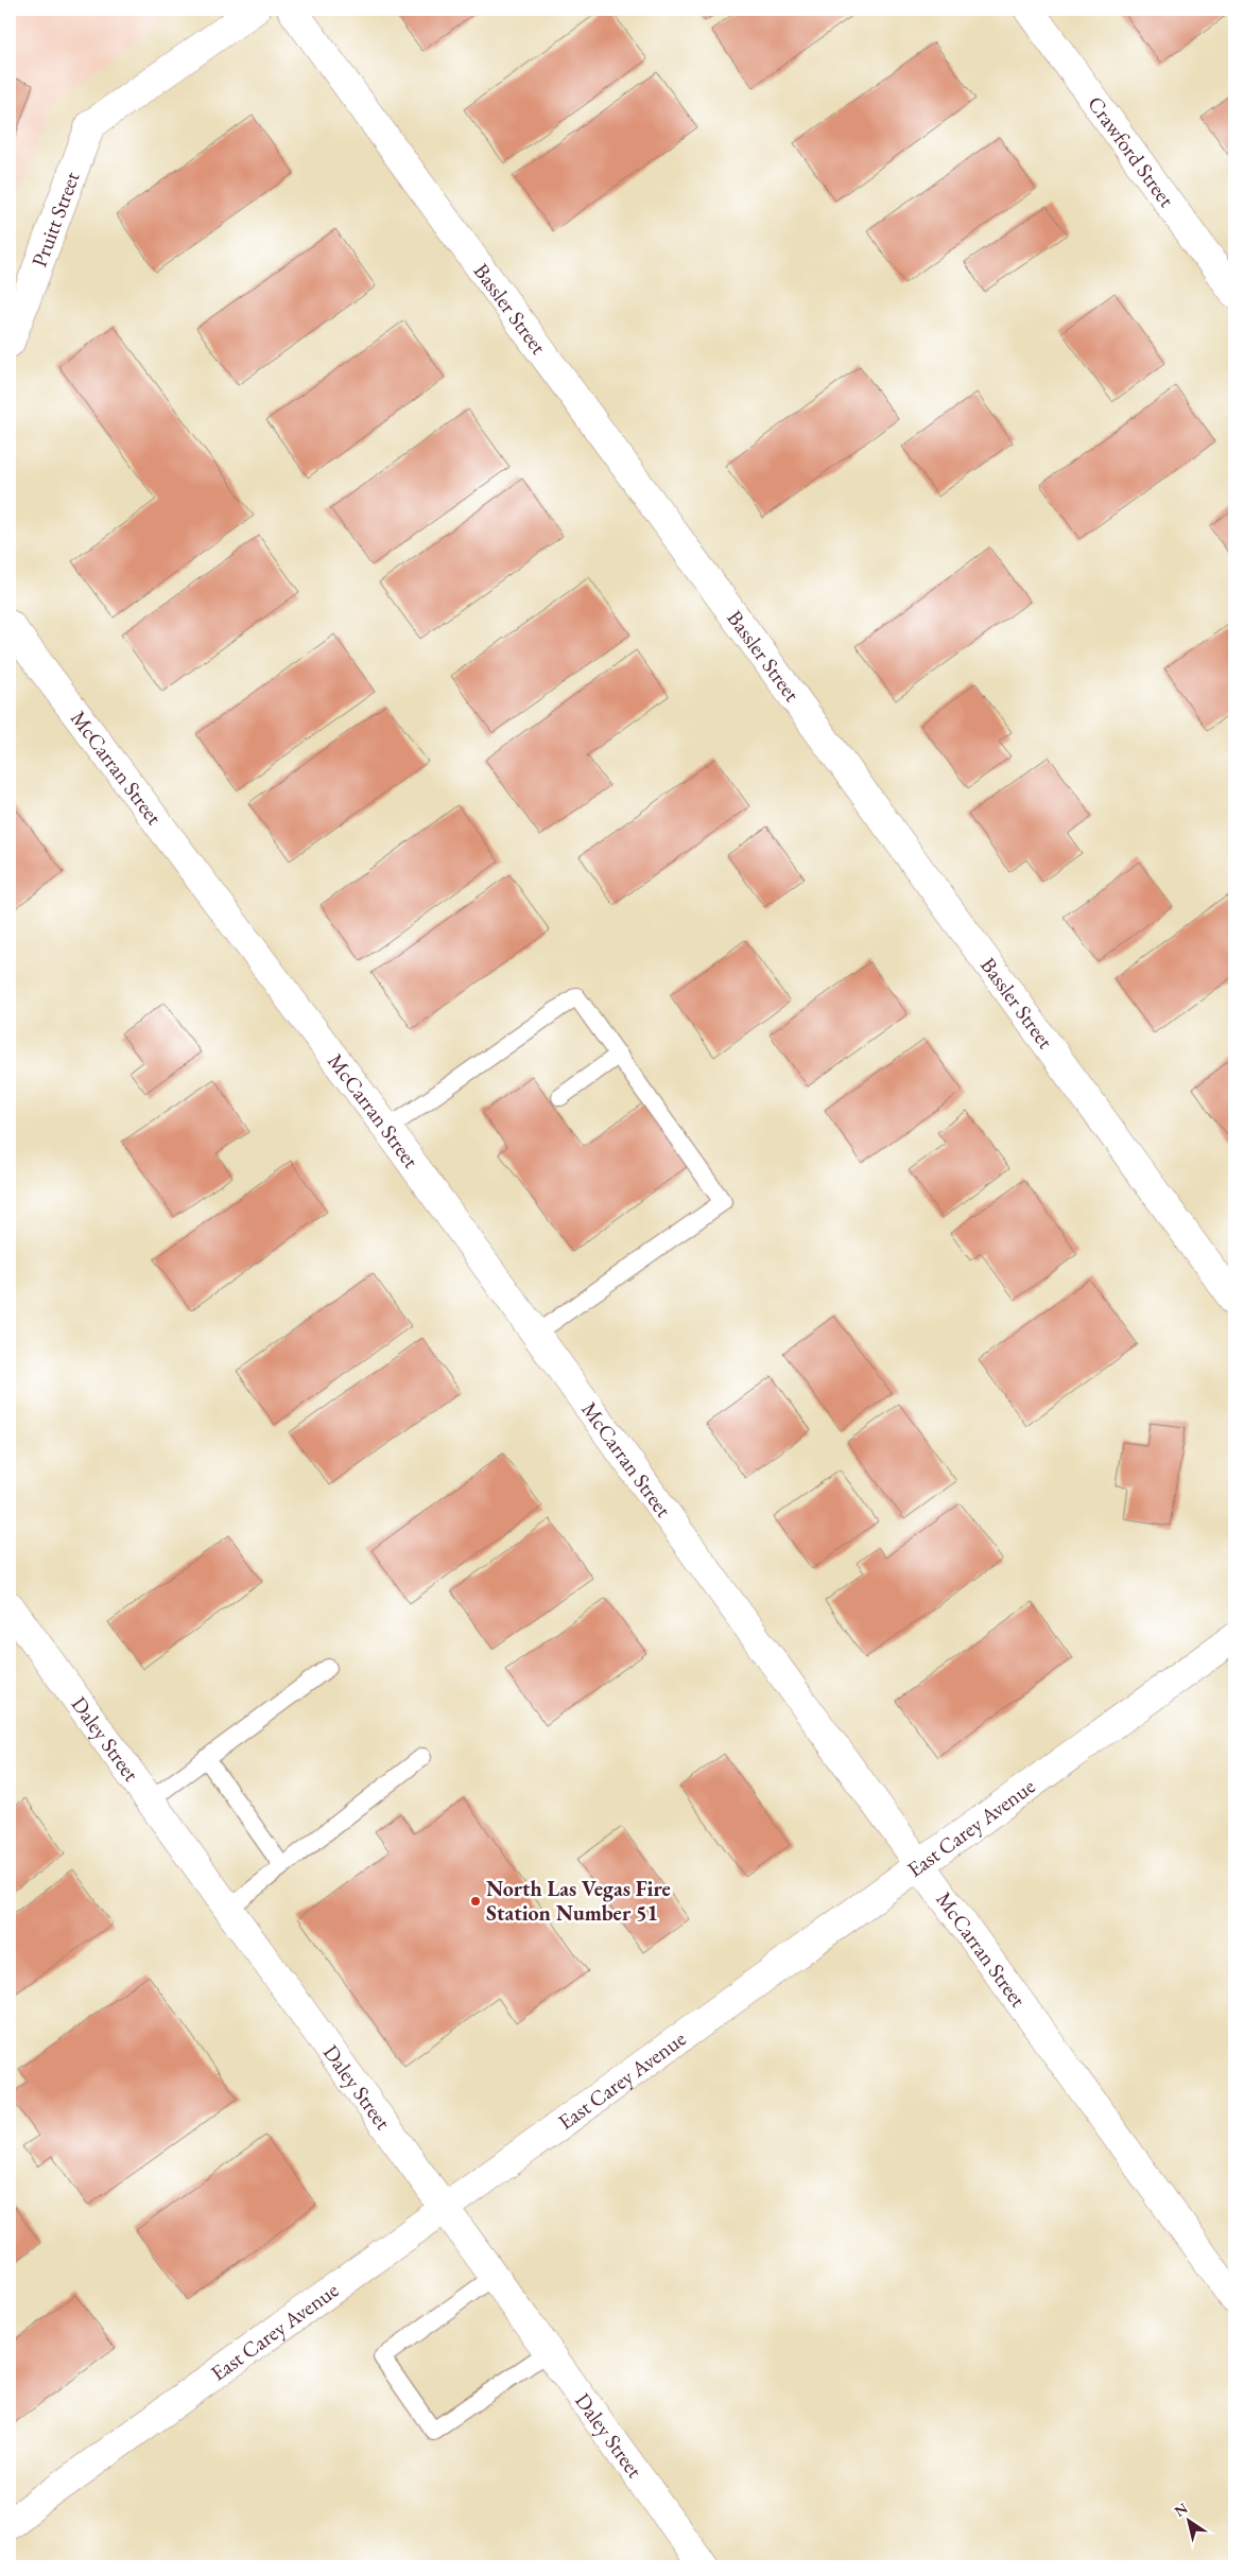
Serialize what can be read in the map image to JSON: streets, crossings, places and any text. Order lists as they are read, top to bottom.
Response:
{
  "streets": {
    "street": [
      "Crawford Street",
      "Pruitt Street",
      "Bassler Street",
      "McCarran Street",
      "Daley Street",
      "East Carey Avenue"
    ]
  },
  "crossings": [
    ["McCarran Street", "East Carey Avenue"],
    ["Daley Street", "East Carey Avenue"]
  ],
  "places": ["North Las Vegas Fire Station Number 51"],
  "north": "top left"
}
